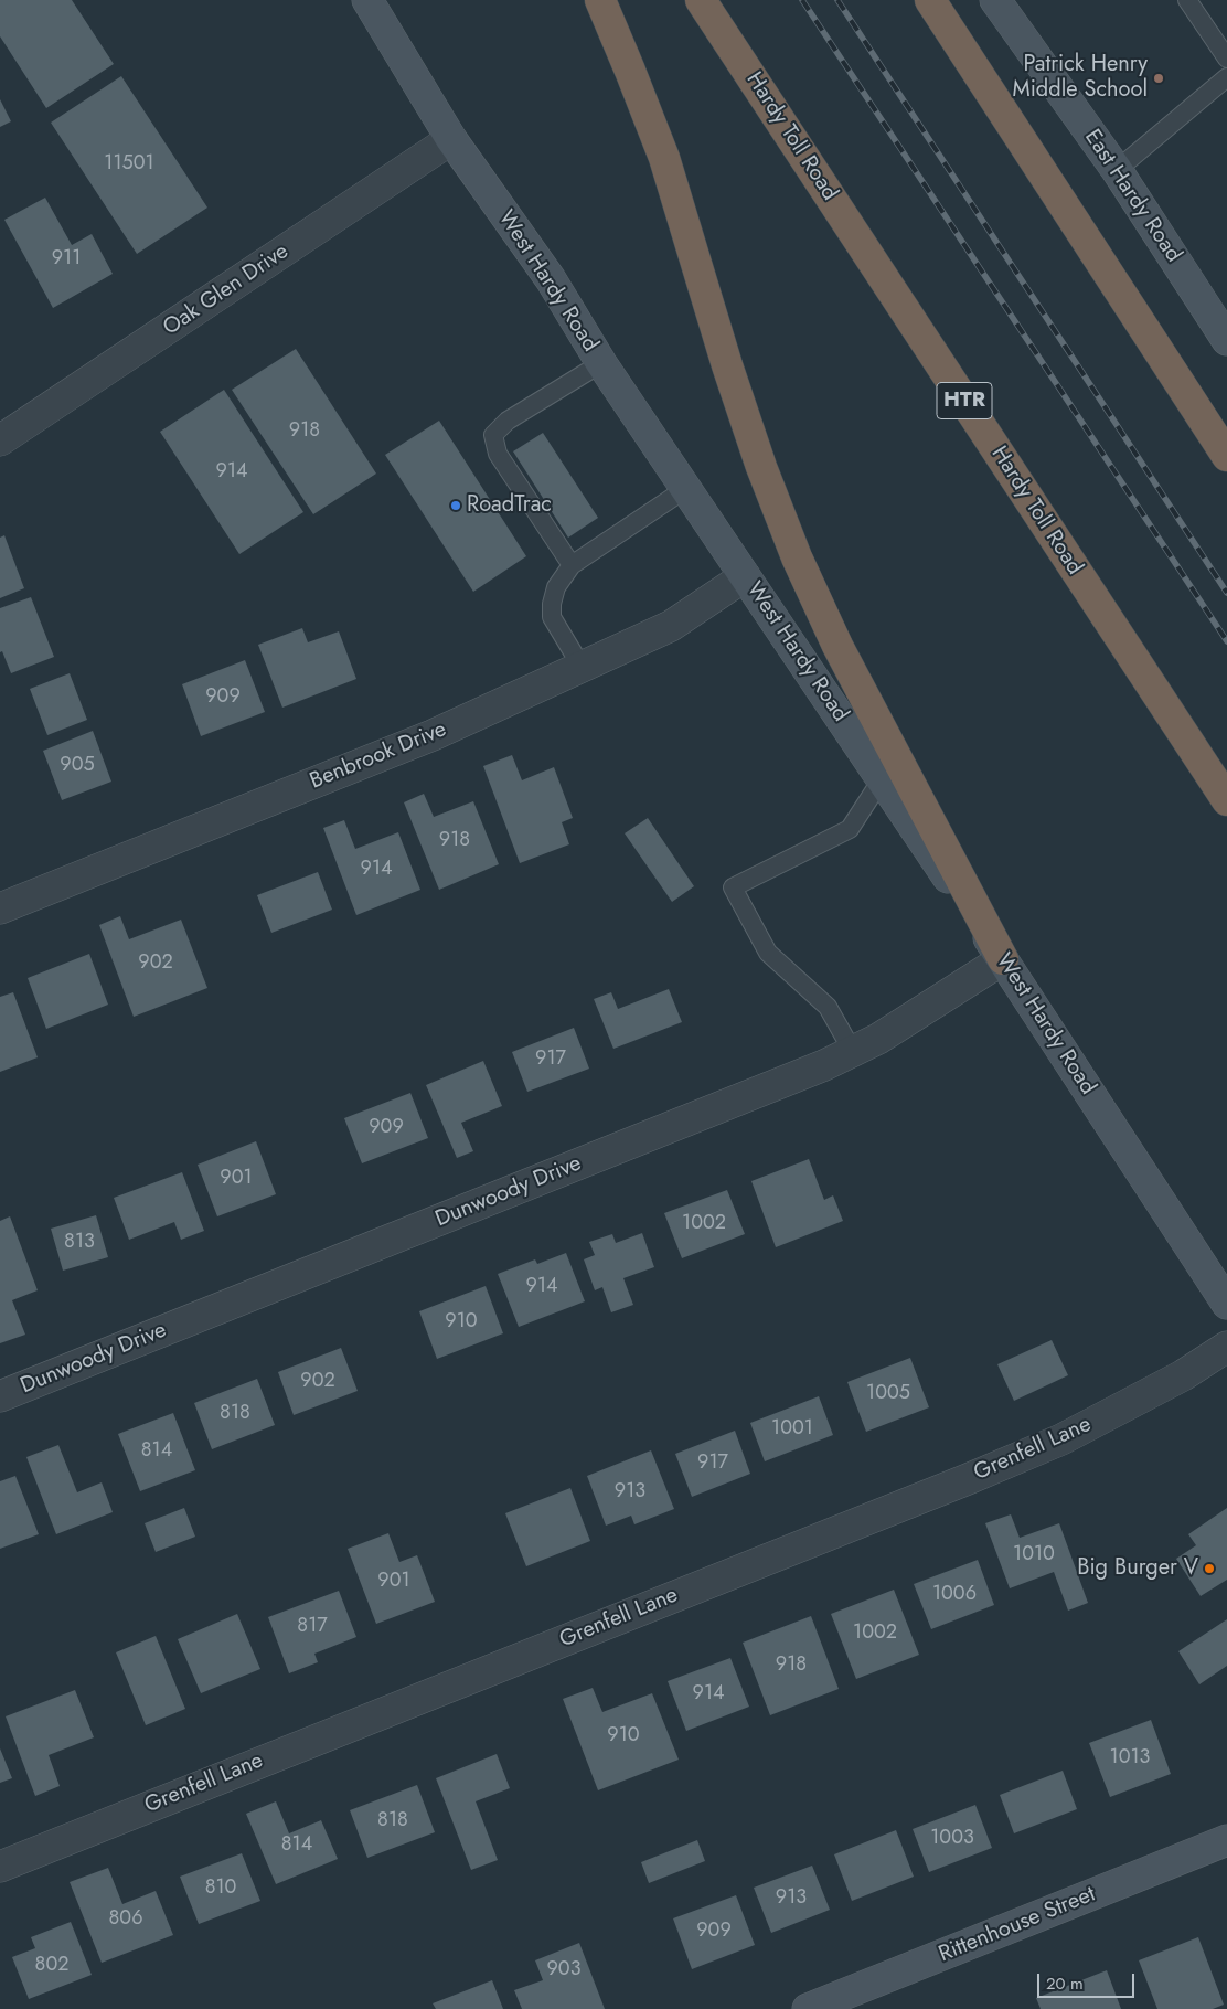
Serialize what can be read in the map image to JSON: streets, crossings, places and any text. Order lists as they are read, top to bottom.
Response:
{
  "streets": {
    "highway": ["Hardy Toll Road", "HTR"],
    "main road": ["East Hardy Road", "West Hardy Road", "Rittenhouse Street"],
    "street": [
      "Oak Glen Drive",
      "Benbrook Drive",
      "Dunwoody Drive",
      "Grenfell Lane"
    ]
  },
  "crossings": [
    ["West Hardy Road", "Oak Glen Drive"],
    ["West Hardy Road", "Benbrook Drive"],
    ["West Hardy Road", "Dunwoody Drive"]
  ],
  "places": ["Patrick Henry Middle School", "RoadTrac", "Big Burger V"],
  "house_numbers": [
    "11501",
    "911",
    "918",
    "914",
    "909",
    "905",
    "918",
    "914",
    "902",
    "917",
    "909",
    "901",
    "1002",
    "813",
    "914",
    "910",
    "902",
    "1005",
    "818",
    "1001",
    "814",
    "917",
    "913",
    "1010",
    "901",
    "1006",
    "817",
    "1002",
    "918",
    "914",
    "910",
    "1013",
    "818",
    "1003",
    "814",
    "810",
    "913",
    "806",
    "909",
    "802",
    "903"
  ],
  "scale_bar": "20 m"
}
